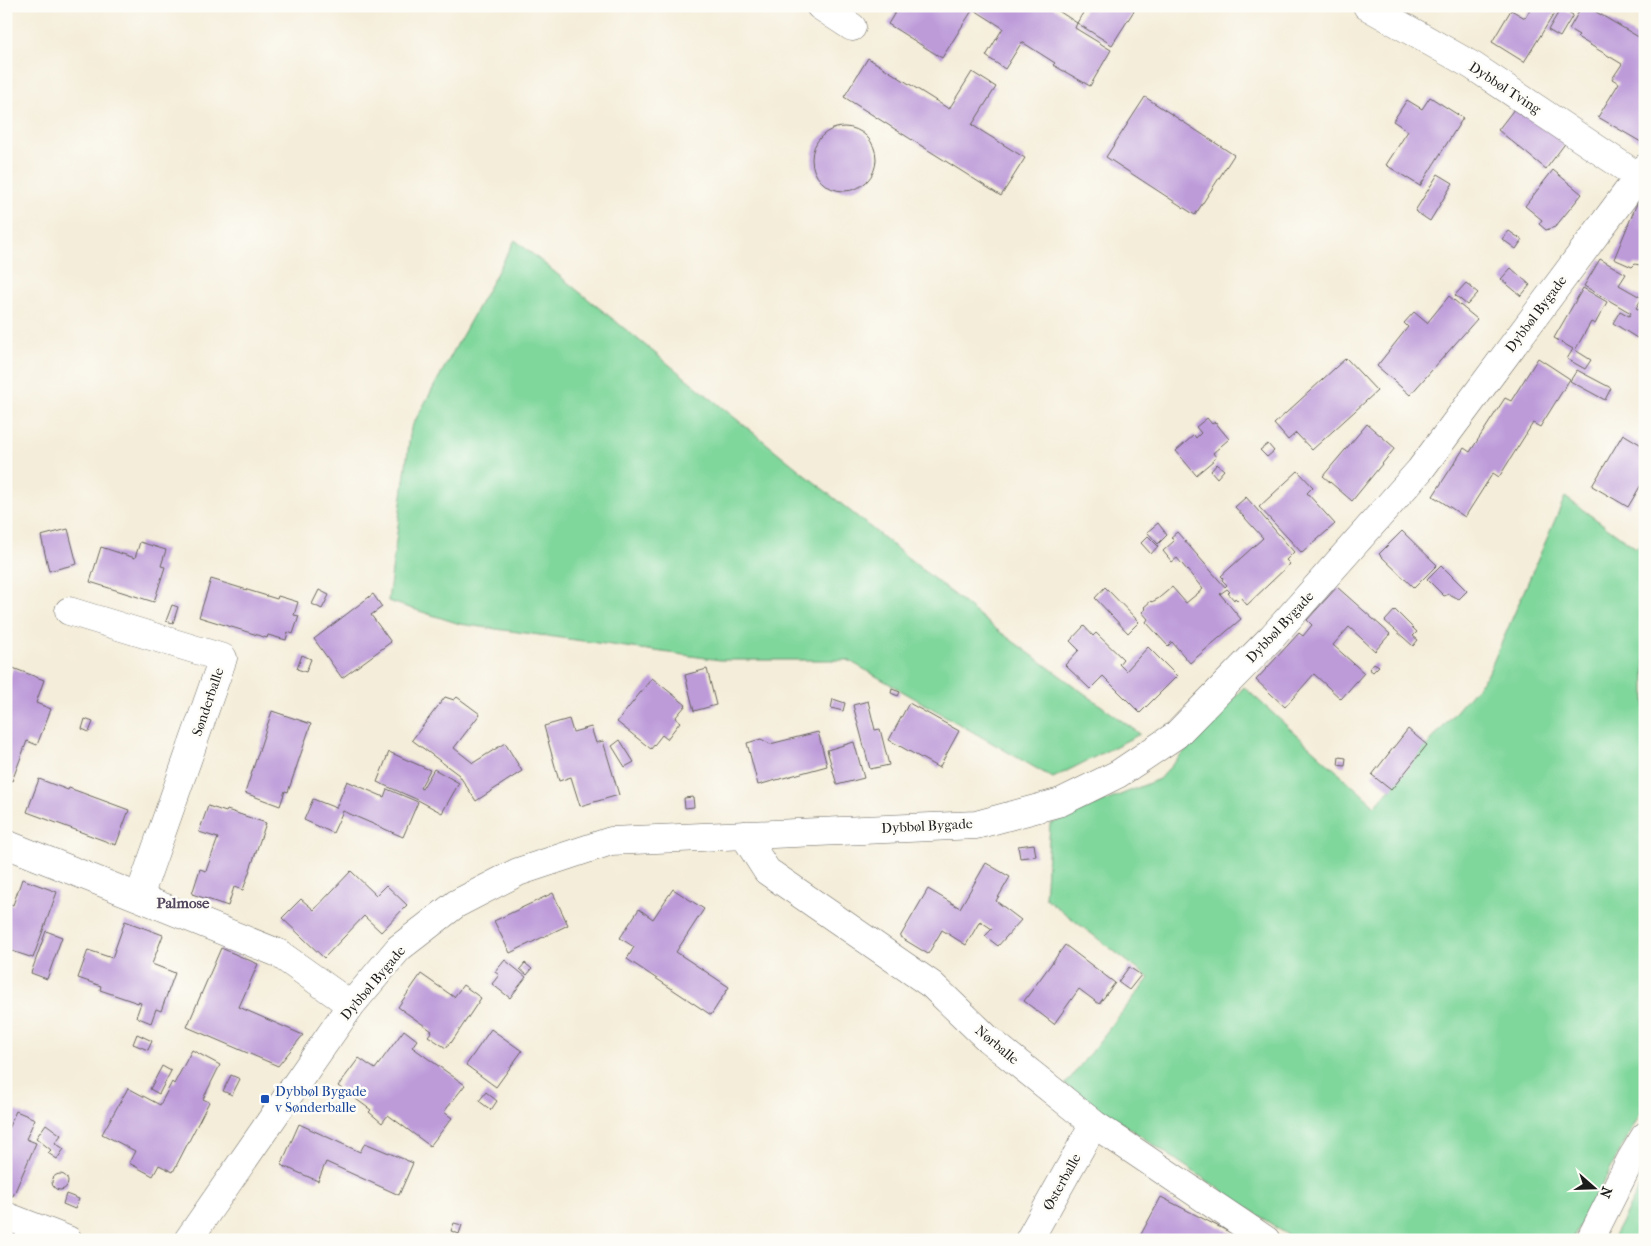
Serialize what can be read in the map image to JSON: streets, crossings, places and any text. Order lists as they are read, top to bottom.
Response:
{
  "streets": {
    "street": [
      "Dybbøl Tving",
      "Dybbøl Bygade",
      "Sønderballe",
      "Nørballe",
      "Østerballe"
    ]
  },
  "crossings": [
    ["Dybbøl Tving", "Dybbøl Bygade"],
    ["Dybbøl Bygade", "Nørballe"],
    ["Nørballe", "Østerballe"]
  ],
  "districts": ["Palmose"],
  "places": {
    "transit": ["Dybbøl Bygade v Sønderballe"]
  },
  "north": "right"
}
